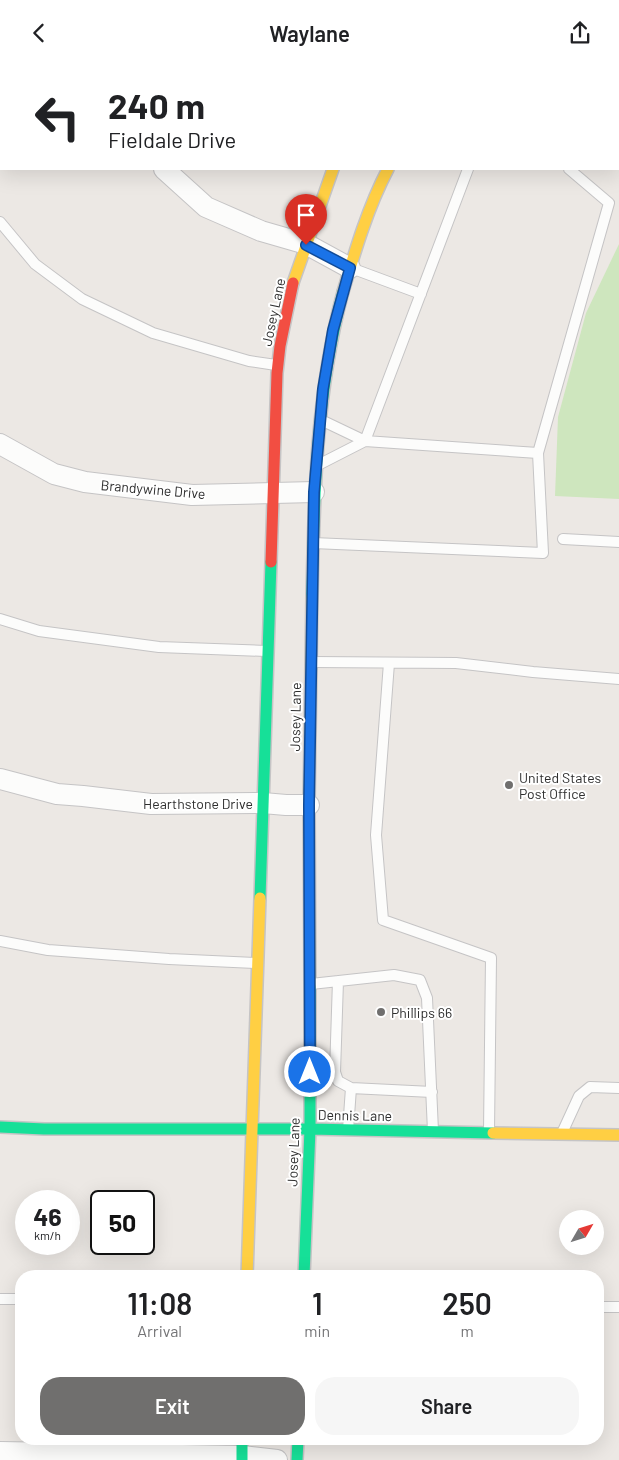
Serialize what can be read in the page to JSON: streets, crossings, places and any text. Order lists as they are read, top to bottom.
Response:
{
  "streets": {
    "main road": ["Josey Lane", "Dennis Lane"],
    "street": ["Brandywine Drive", "Hearthstone Drive"]
  },
  "crossings": [
    ["Josey Lane", "Brandywine Drive"],
    ["Josey Lane", "Hearthstone Drive"],
    ["Josey Lane", "Dennis Lane"]
  ],
  "places": ["United States Post Office", "Phillips 66"],
  "north": "top right",
  "page": {
    "header": "Waylane",
    "turn": ["240 m", "Fieldale Drive"],
    "speed": "46 km/h",
    "limit": "50",
    "eta": [
      "11:08",
      "Arrival",
      "1",
      "min",
      "250",
      "m"
    ],
    "buttons": ["Exit", "Share"]
  }
}
